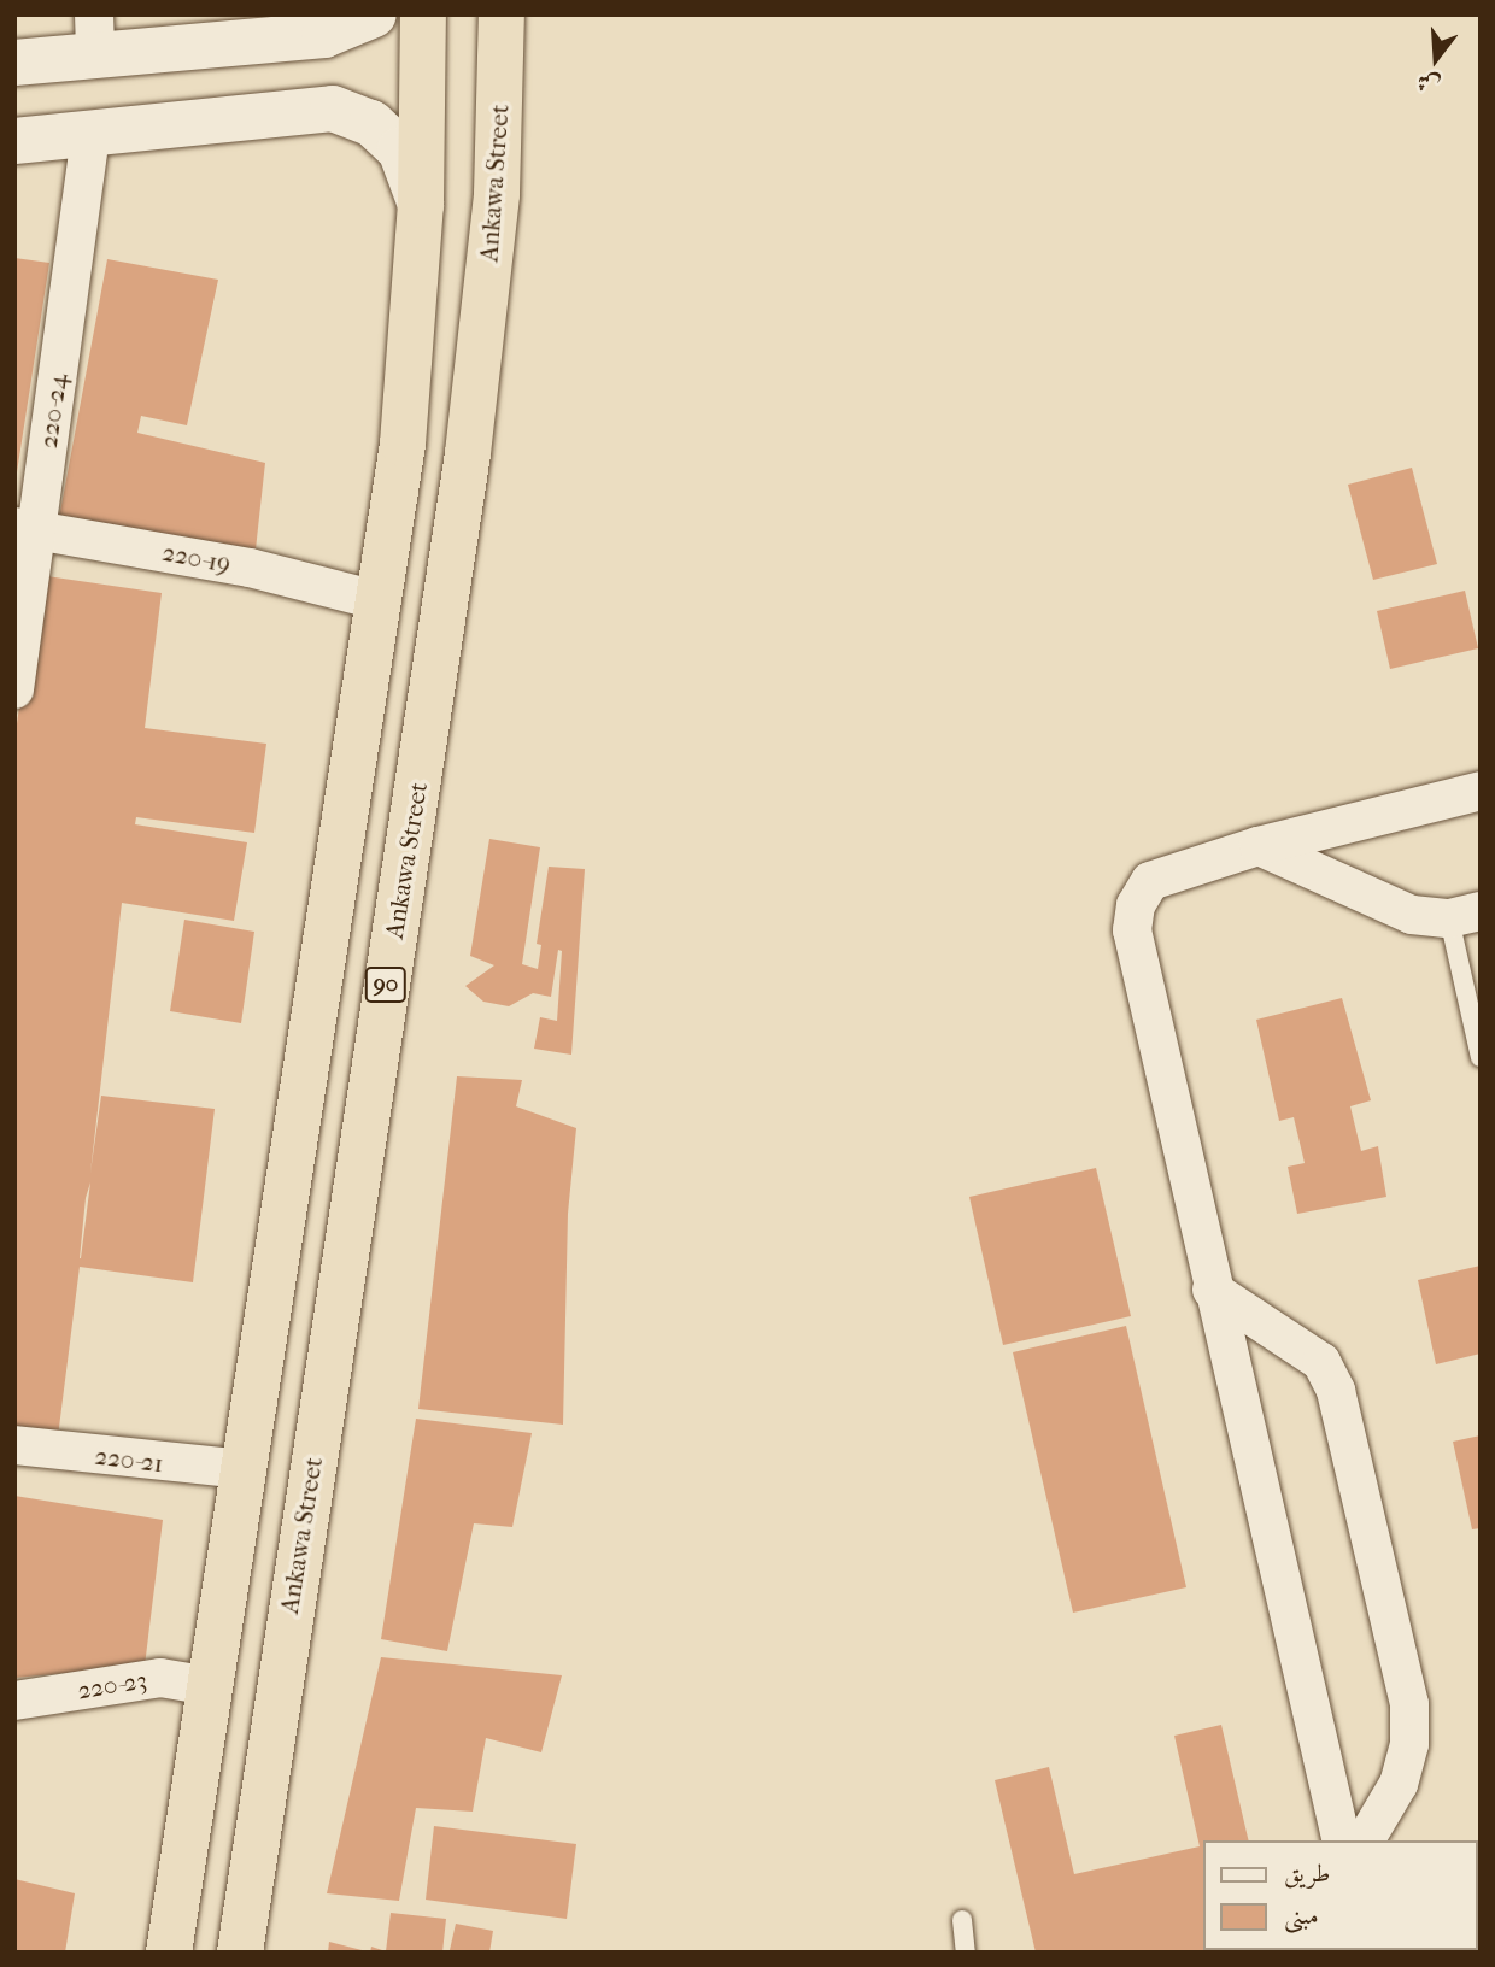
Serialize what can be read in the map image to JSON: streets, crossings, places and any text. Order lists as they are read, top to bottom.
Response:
{
  "streets": {
    "highway": ["Ankawa Street", "90"],
    "street": [
      "220-24",
      "220-19",
      "220-21",
      "220-23"
    ]
  },
  "crossings": [
    ["220-24", "220-19"]
  ],
  "legend": ["طريق", "مبنى"],
  "north": "bottom"
}
